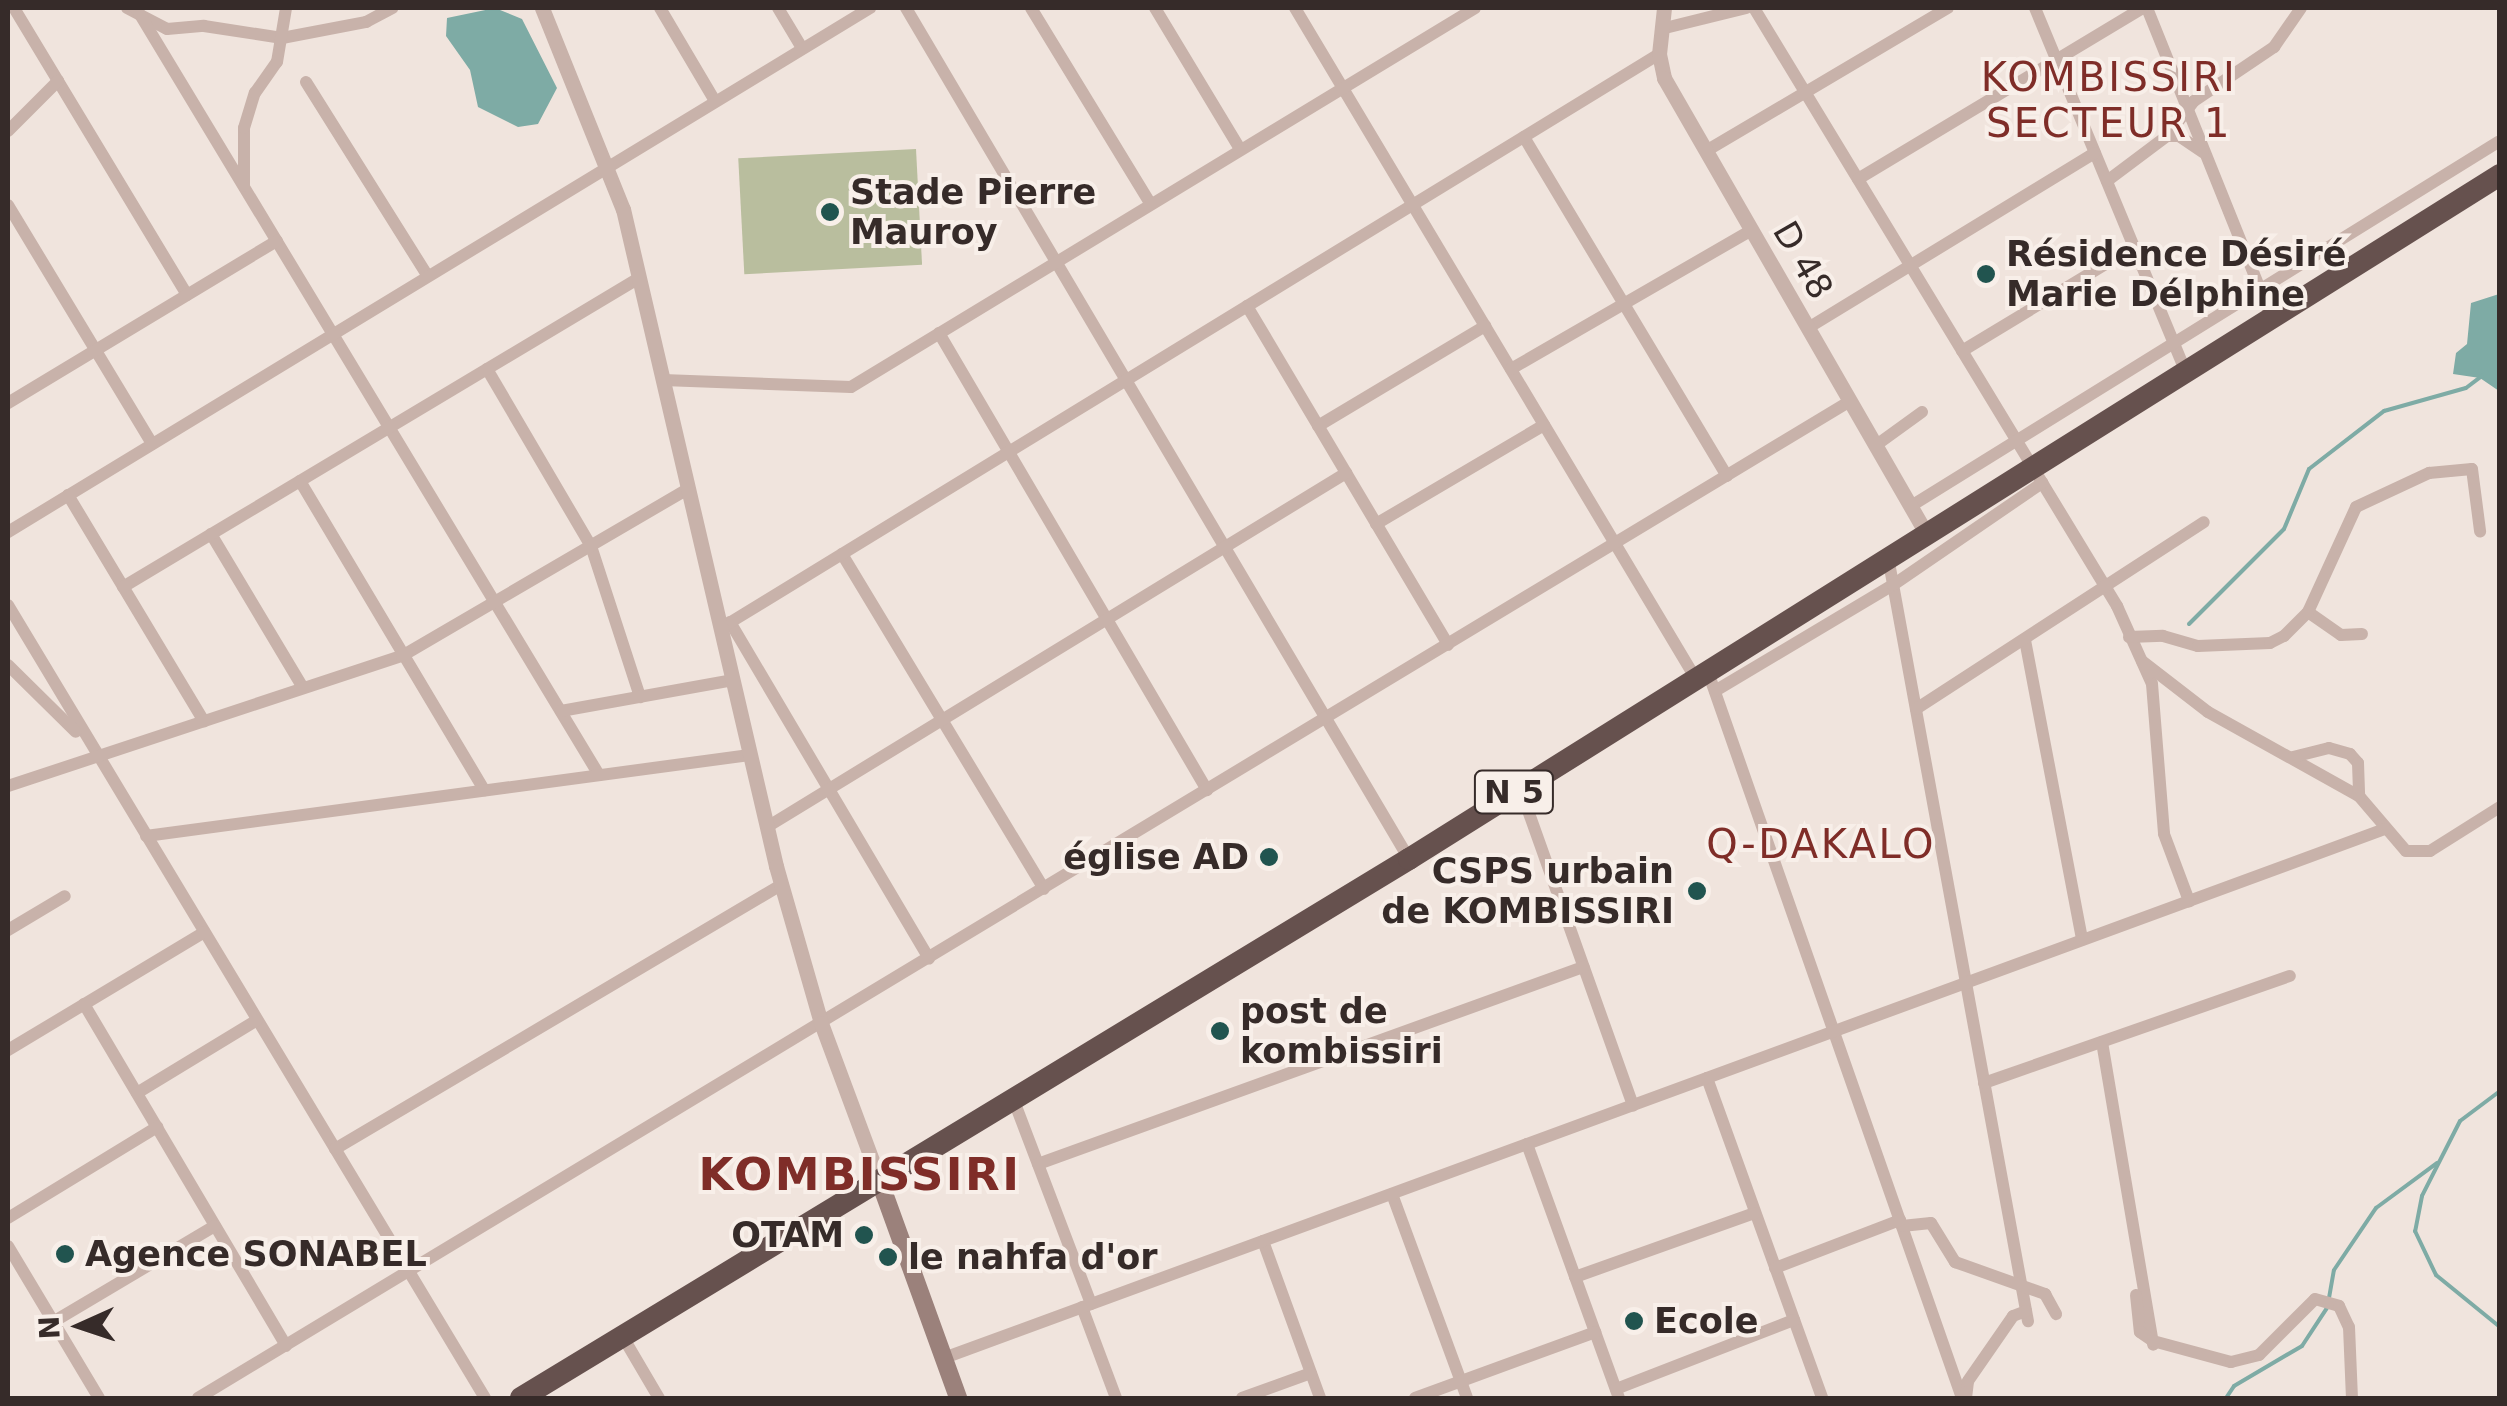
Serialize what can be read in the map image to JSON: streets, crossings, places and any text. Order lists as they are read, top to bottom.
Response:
{
  "streets": {
    "highway": ["N 5"],
    "street": ["D 48"]
  },
  "crossings": [
    ["D 48", "N 5"]
  ],
  "districts": ["KOMBISSIRI SECTEUR 1", "Q-DAKALO", "KOMBISSIRI"],
  "places": [
    "Stade Pierre Mauroy",
    "Résidence Désiré Marie Délphine",
    "église AD",
    "CSPS urbain de KOMBISSIRI",
    "post de kombissiri",
    "OTAM",
    "Agence SONABEL",
    "le nahfa d'or",
    "Ecole"
  ],
  "north": "left"
}
